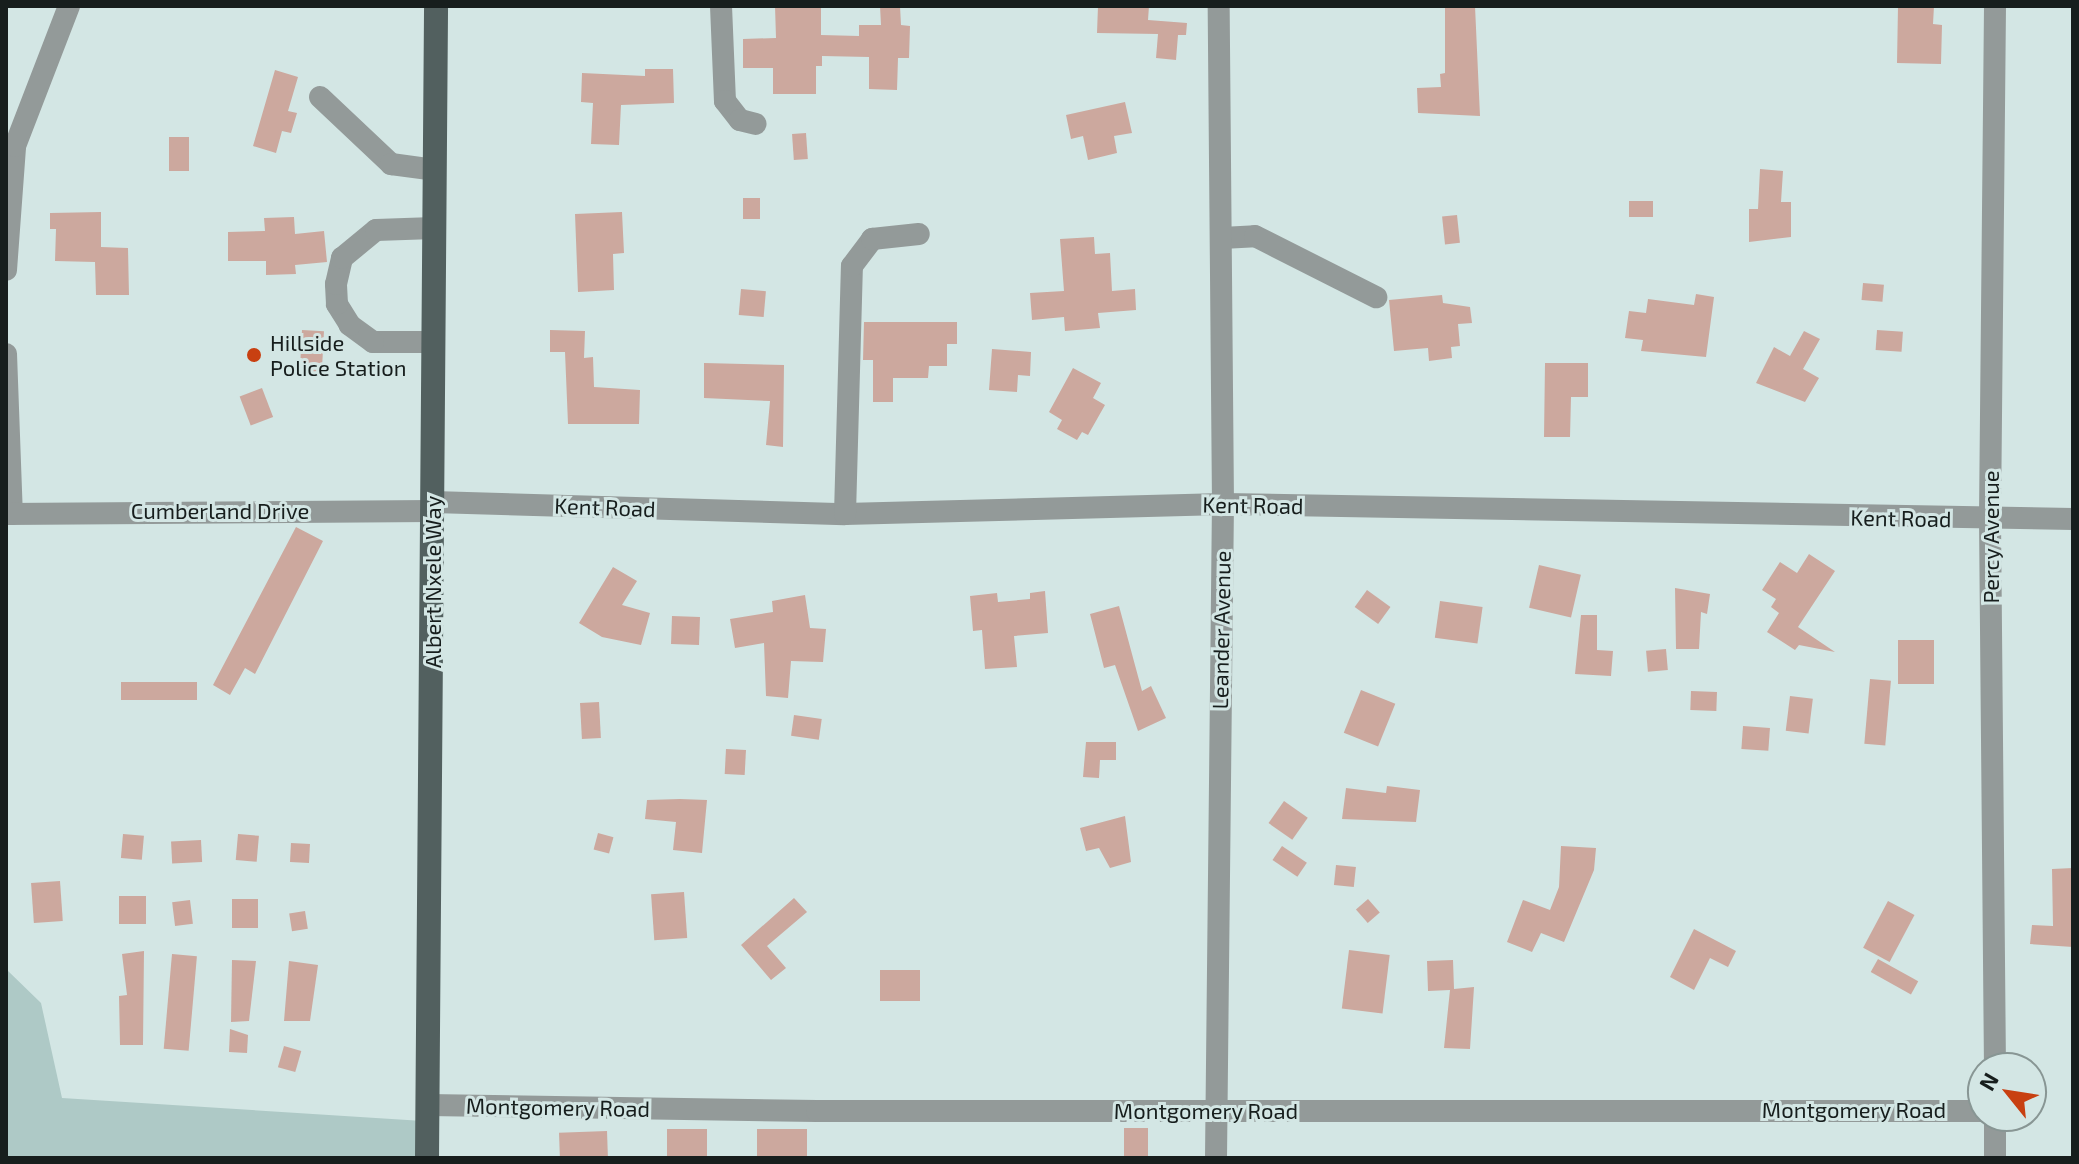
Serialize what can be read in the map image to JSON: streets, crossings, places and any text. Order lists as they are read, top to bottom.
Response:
{
  "streets": {
    "main road": ["Albert Nxele Way"],
    "street": [
      "Kent Road",
      "Cumberland Drive",
      "Percy Avenue",
      "Leander Avenue",
      "Montgomery Road"
    ]
  },
  "crossings": [
    ["Kent Road", "Cumberland Drive"],
    ["Kent Road", "Percy Avenue"],
    ["Kent Road", "Albert Nxele Way"],
    ["Kent Road", "Leander Avenue"],
    ["Cumberland Drive", "Albert Nxele Way"],
    ["Albert Nxele Way", "Montgomery Road"],
    ["Leander Avenue", "Montgomery Road"]
  ],
  "places": ["Hillside Police Station"],
  "north": "top left"
}
